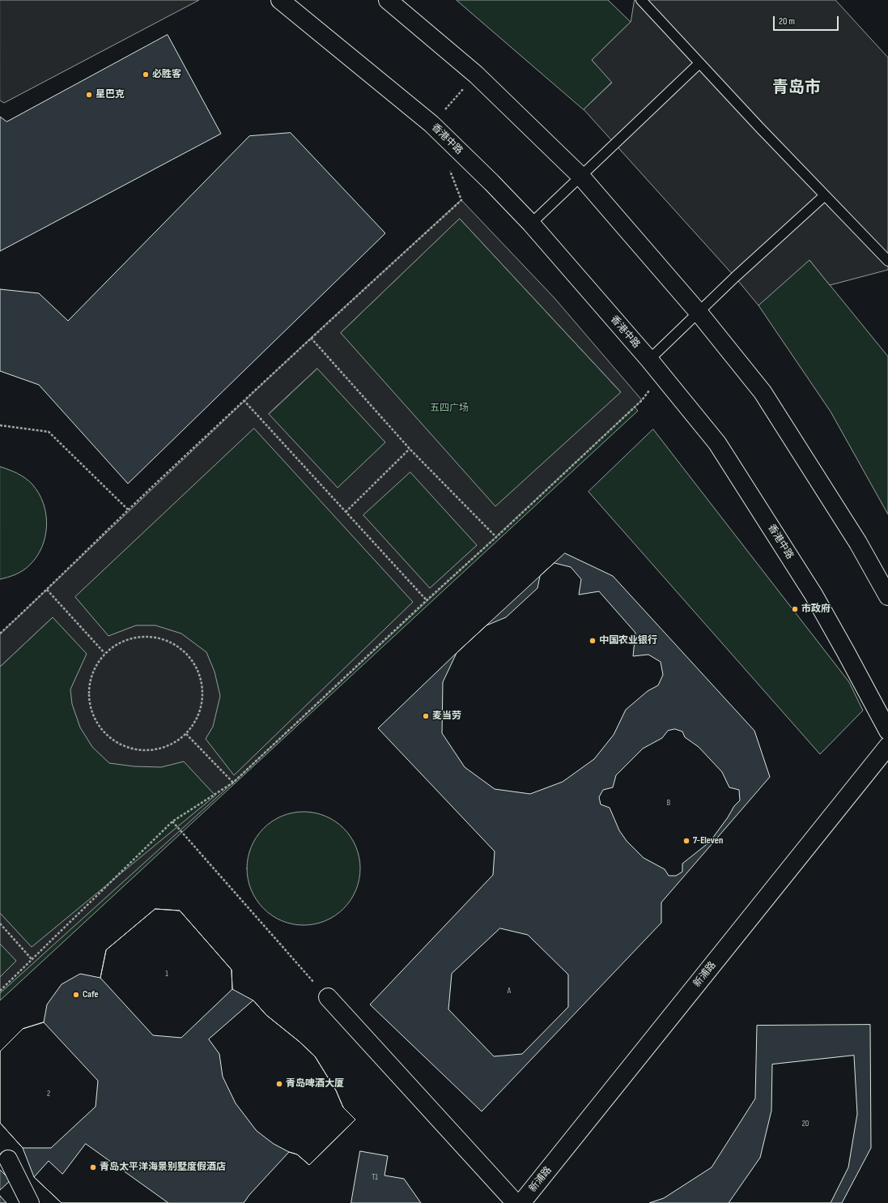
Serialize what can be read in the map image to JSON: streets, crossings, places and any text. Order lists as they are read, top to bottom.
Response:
{
  "streets": {
    "main road": ["香港中路", "新浦路"]
  },
  "districts": ["青岛市"],
  "parks": ["五四广场"],
  "places": [
    "必胜客",
    "星巴克",
    "市政府",
    "中国农业银行",
    "麦当劳",
    "7-Eleven",
    "Cafe",
    "青岛啤酒大厦",
    "青岛太平洋海景别墅度假酒店"
  ],
  "house_numbers": [
    "B",
    "1",
    "A",
    "2",
    "20",
    "T1"
  ],
  "scale_bar": "20 m"
}
